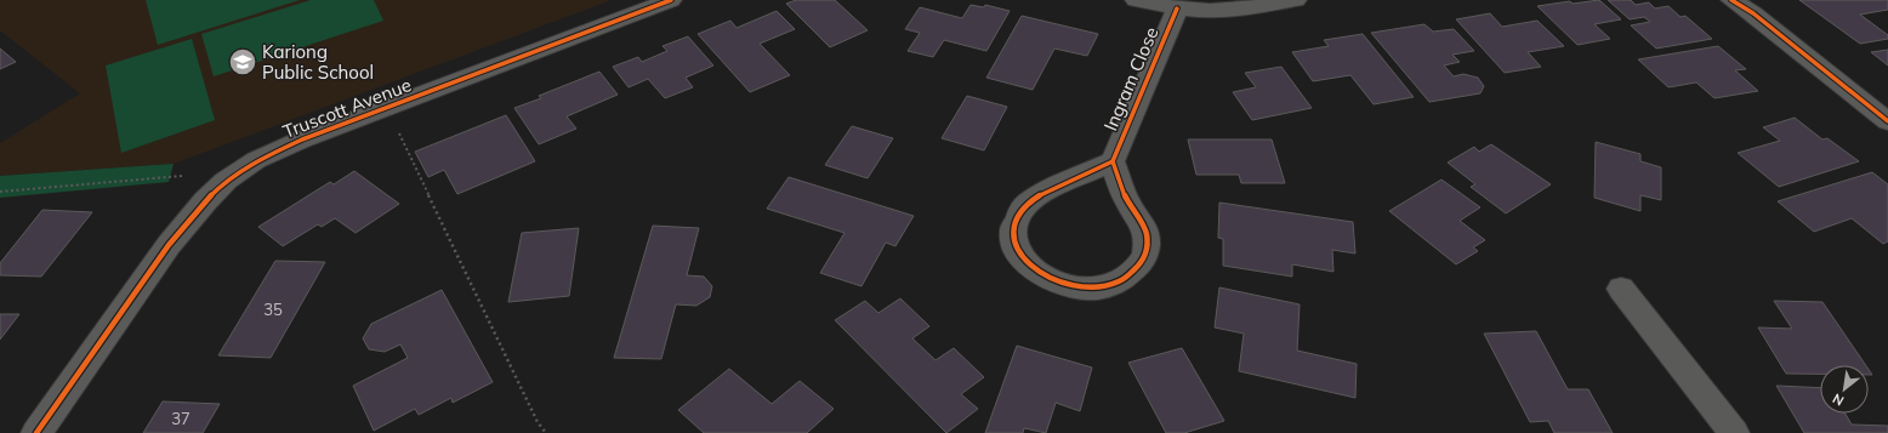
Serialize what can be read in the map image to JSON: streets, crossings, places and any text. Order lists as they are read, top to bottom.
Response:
{
  "streets": {
    "street": ["Ingram Close", "Truscott Avenue"]
  },
  "places": {
    "school or university": ["Kariong Public School"]
  },
  "house_numbers": ["35", "37"],
  "north": "bottom left"
}
